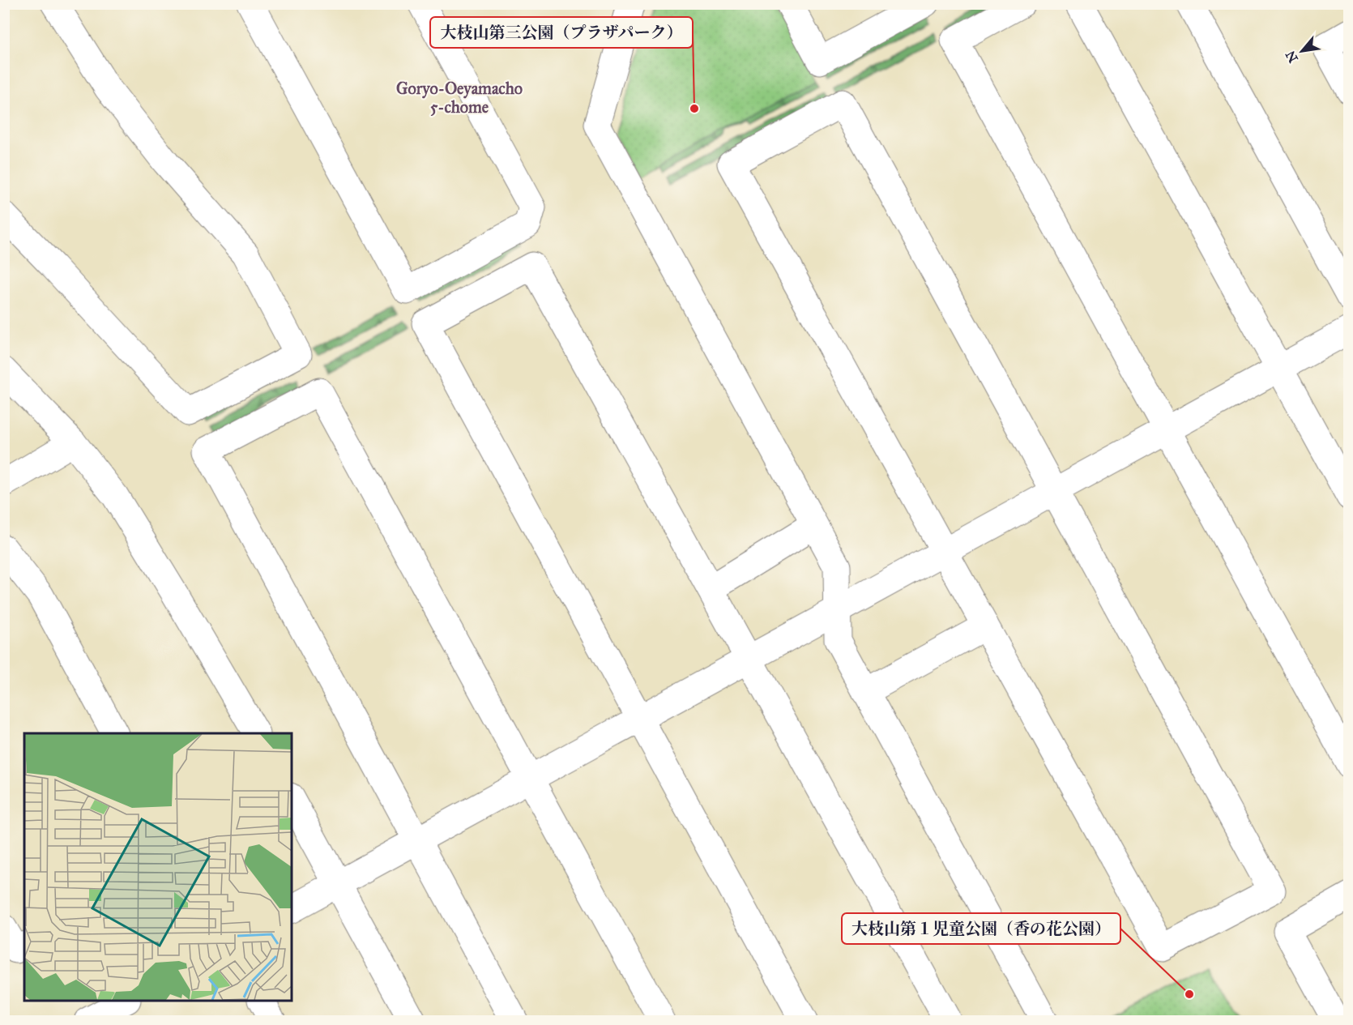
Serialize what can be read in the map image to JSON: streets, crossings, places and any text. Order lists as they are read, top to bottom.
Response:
{
  "districts": ["Goryo-Oeyamacho 5-chome"],
  "places": ["大枝山第三公園（プラザパーク）", "大枝山第１児童公園（香の花公園）"],
  "north": "bottom left"
}
